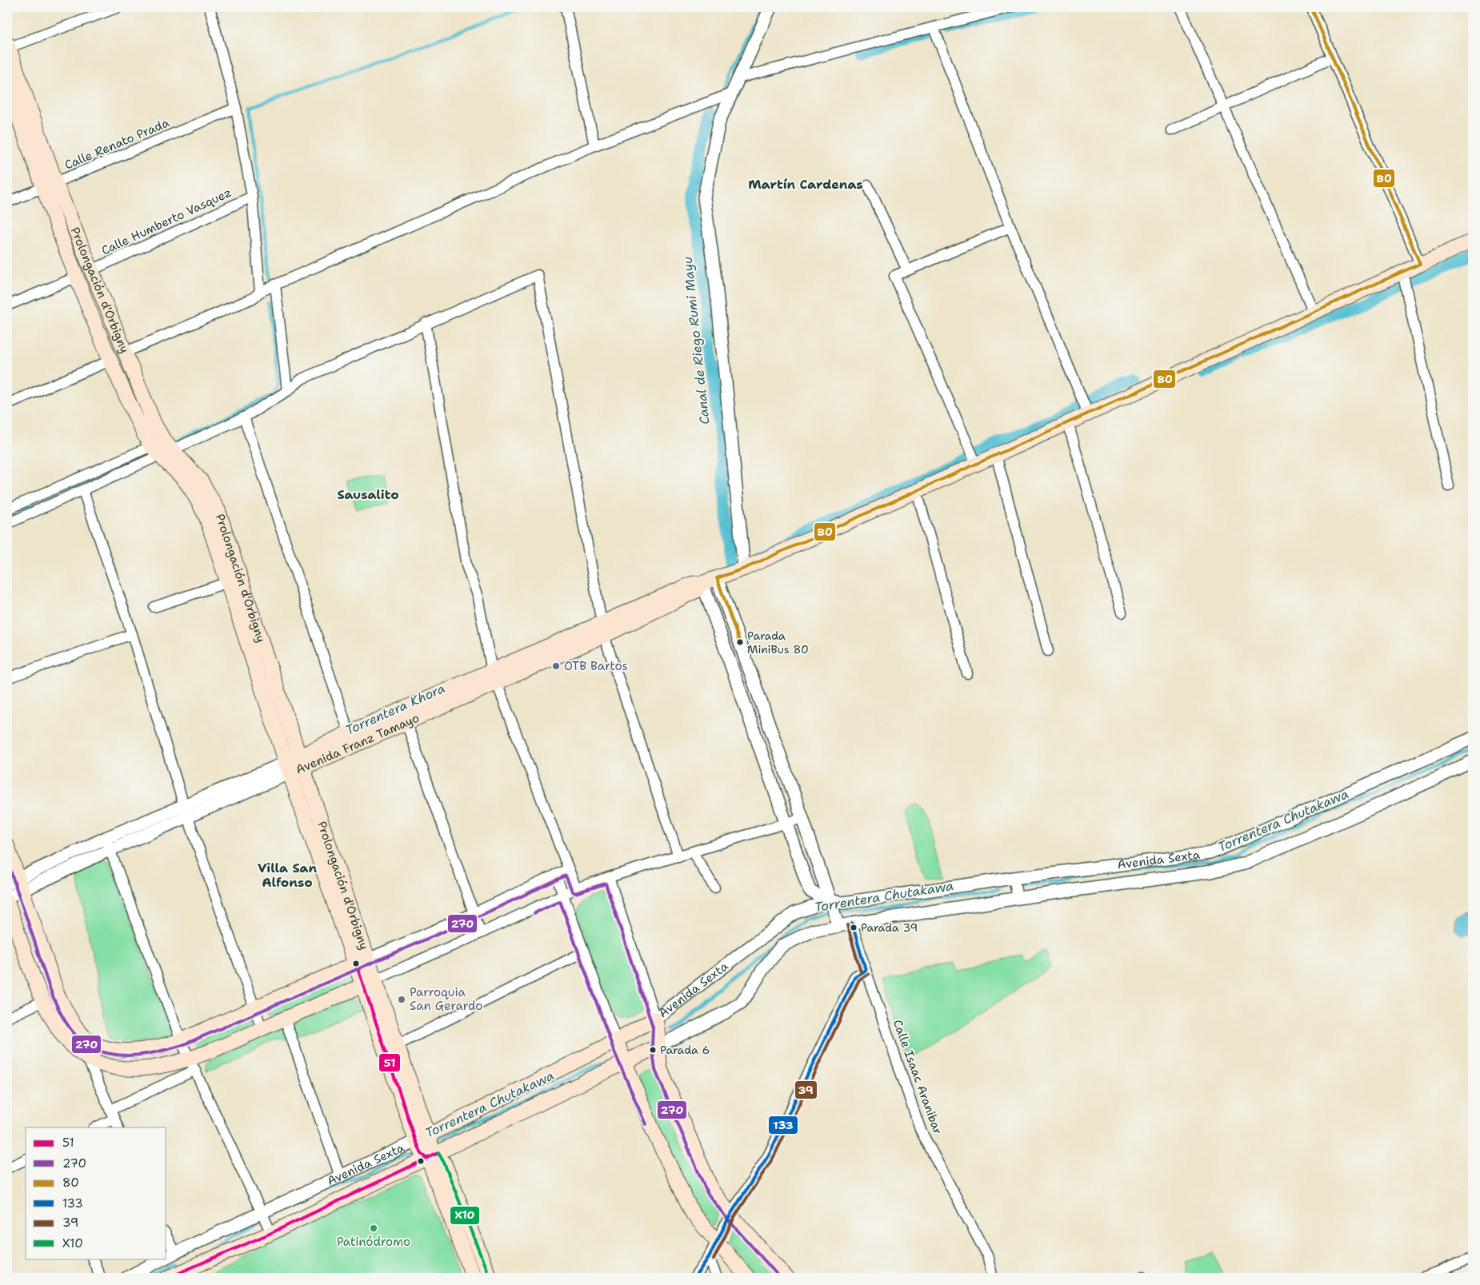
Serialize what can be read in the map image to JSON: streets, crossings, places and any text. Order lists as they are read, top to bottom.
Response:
{
  "streets": {
    "main road": ["Prolongación d'Orbigny", "Avenida Franz Tamayo", "Avenida Sexta"],
    "street": ["Calle Renato Prada", "Calle Humberto Vasquez", "Calle Isaac Aranibar"]
  },
  "crossings": [
    ["Calle Renato Prada", "Prolongación d'Orbigny"],
    ["Calle Humberto Vasquez", "Prolongación d'Orbigny"],
    ["Prolongación d'Orbigny", "Avenida Franz Tamayo"],
    ["Prolongación d'Orbigny", "Avenida Sexta"],
    ["Avenida Sexta", "Calle Isaac Aranibar"]
  ],
  "districts": ["Martín Cardenas", "Sausalito", "Villa San Alfonso"],
  "water": ["Canal de Riego Rumi Mayu", "Torrentera Khora", "Torrentera Chutakawa"],
  "places": [
    "Parada MiniBus 80",
    "OTB Bartos",
    "Parada 39",
    "Parroquia San Gerardo",
    "Parada 6",
    "Patinódromo"
  ],
  "lines": [
    "transit line 80",
    "transit line 270",
    "transit line 133",
    "transit line 39",
    "transit line 51",
    "transit line X10"
  ],
  "legend": [
    "51",
    "270",
    "80",
    "133",
    "39",
    "X10"
  ]
}
